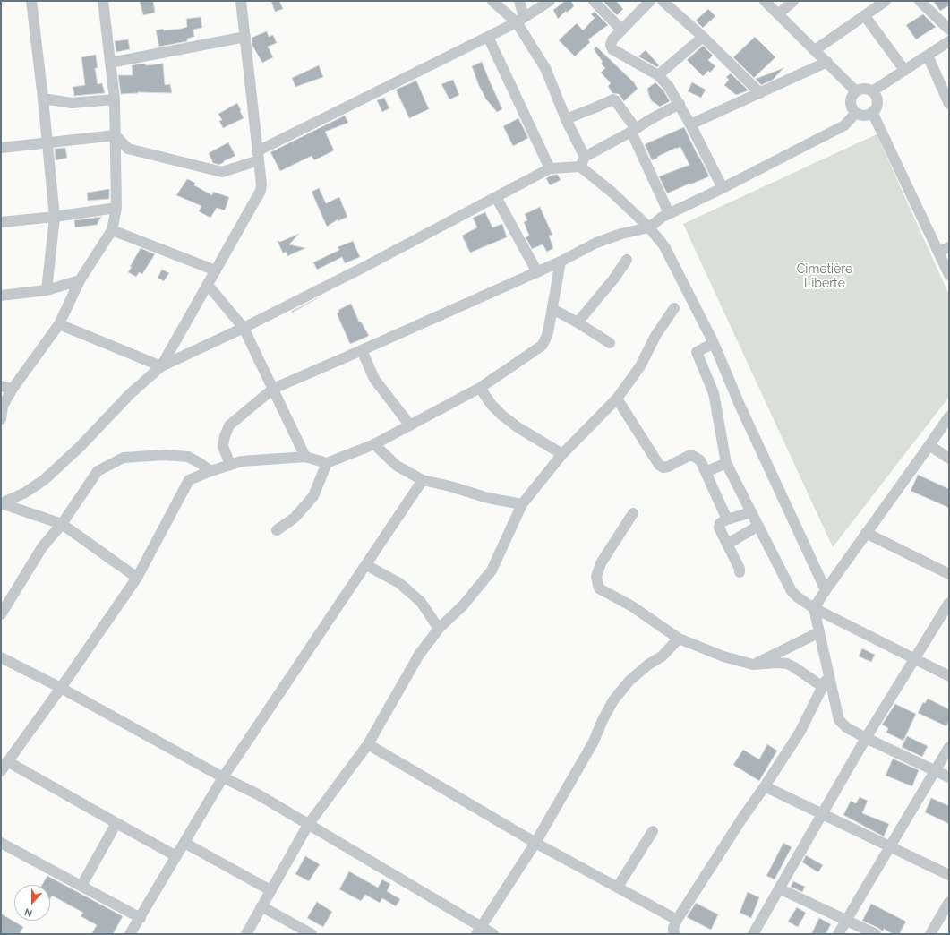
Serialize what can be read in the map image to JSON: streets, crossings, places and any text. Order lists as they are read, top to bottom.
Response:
{
  "parks": ["Cimetière Liberté"],
  "north": "bottom"
}
